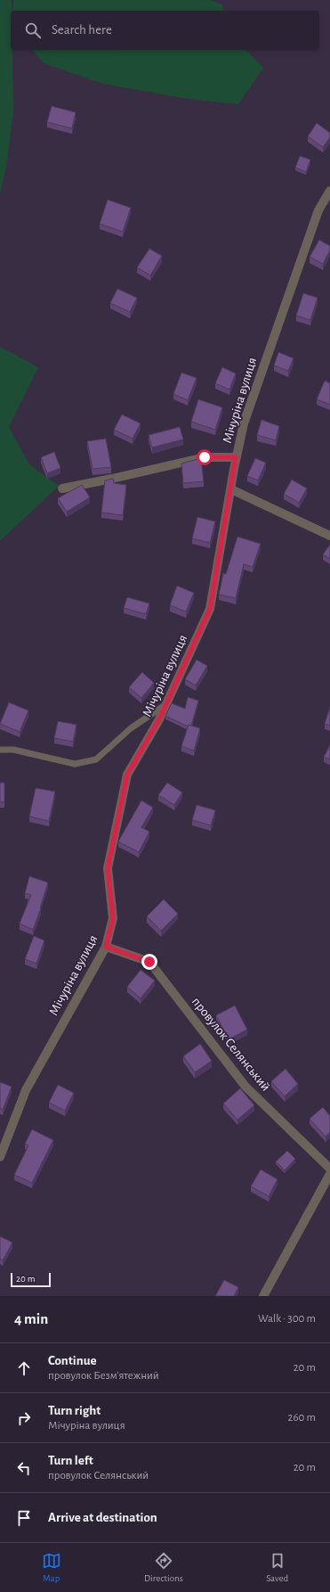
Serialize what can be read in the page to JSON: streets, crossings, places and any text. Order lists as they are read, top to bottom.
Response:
{
  "streets": {
    "street": ["Мічуріна вулиця", "провулок Селянський"]
  },
  "crossings": [
    ["Мічуріна вулиця", "провулок Селянський"]
  ],
  "scale_bar": "20 m",
  "page": {
    "search": "Search here",
    "scale": "20 m",
    "heading": ["4 min", "Walk · 300 m"],
    "list": [
      ["Continue", "провулок Безм'ятежний", "20 m"],
      ["Turn right", "Мічуріна вулиця", "260 m"],
      ["Turn left", "провулок Селянський", "20 m"],
      "Arrive at destination"
    ],
    "nav": ["Map", "Directions", "Saved"]
  }
}
